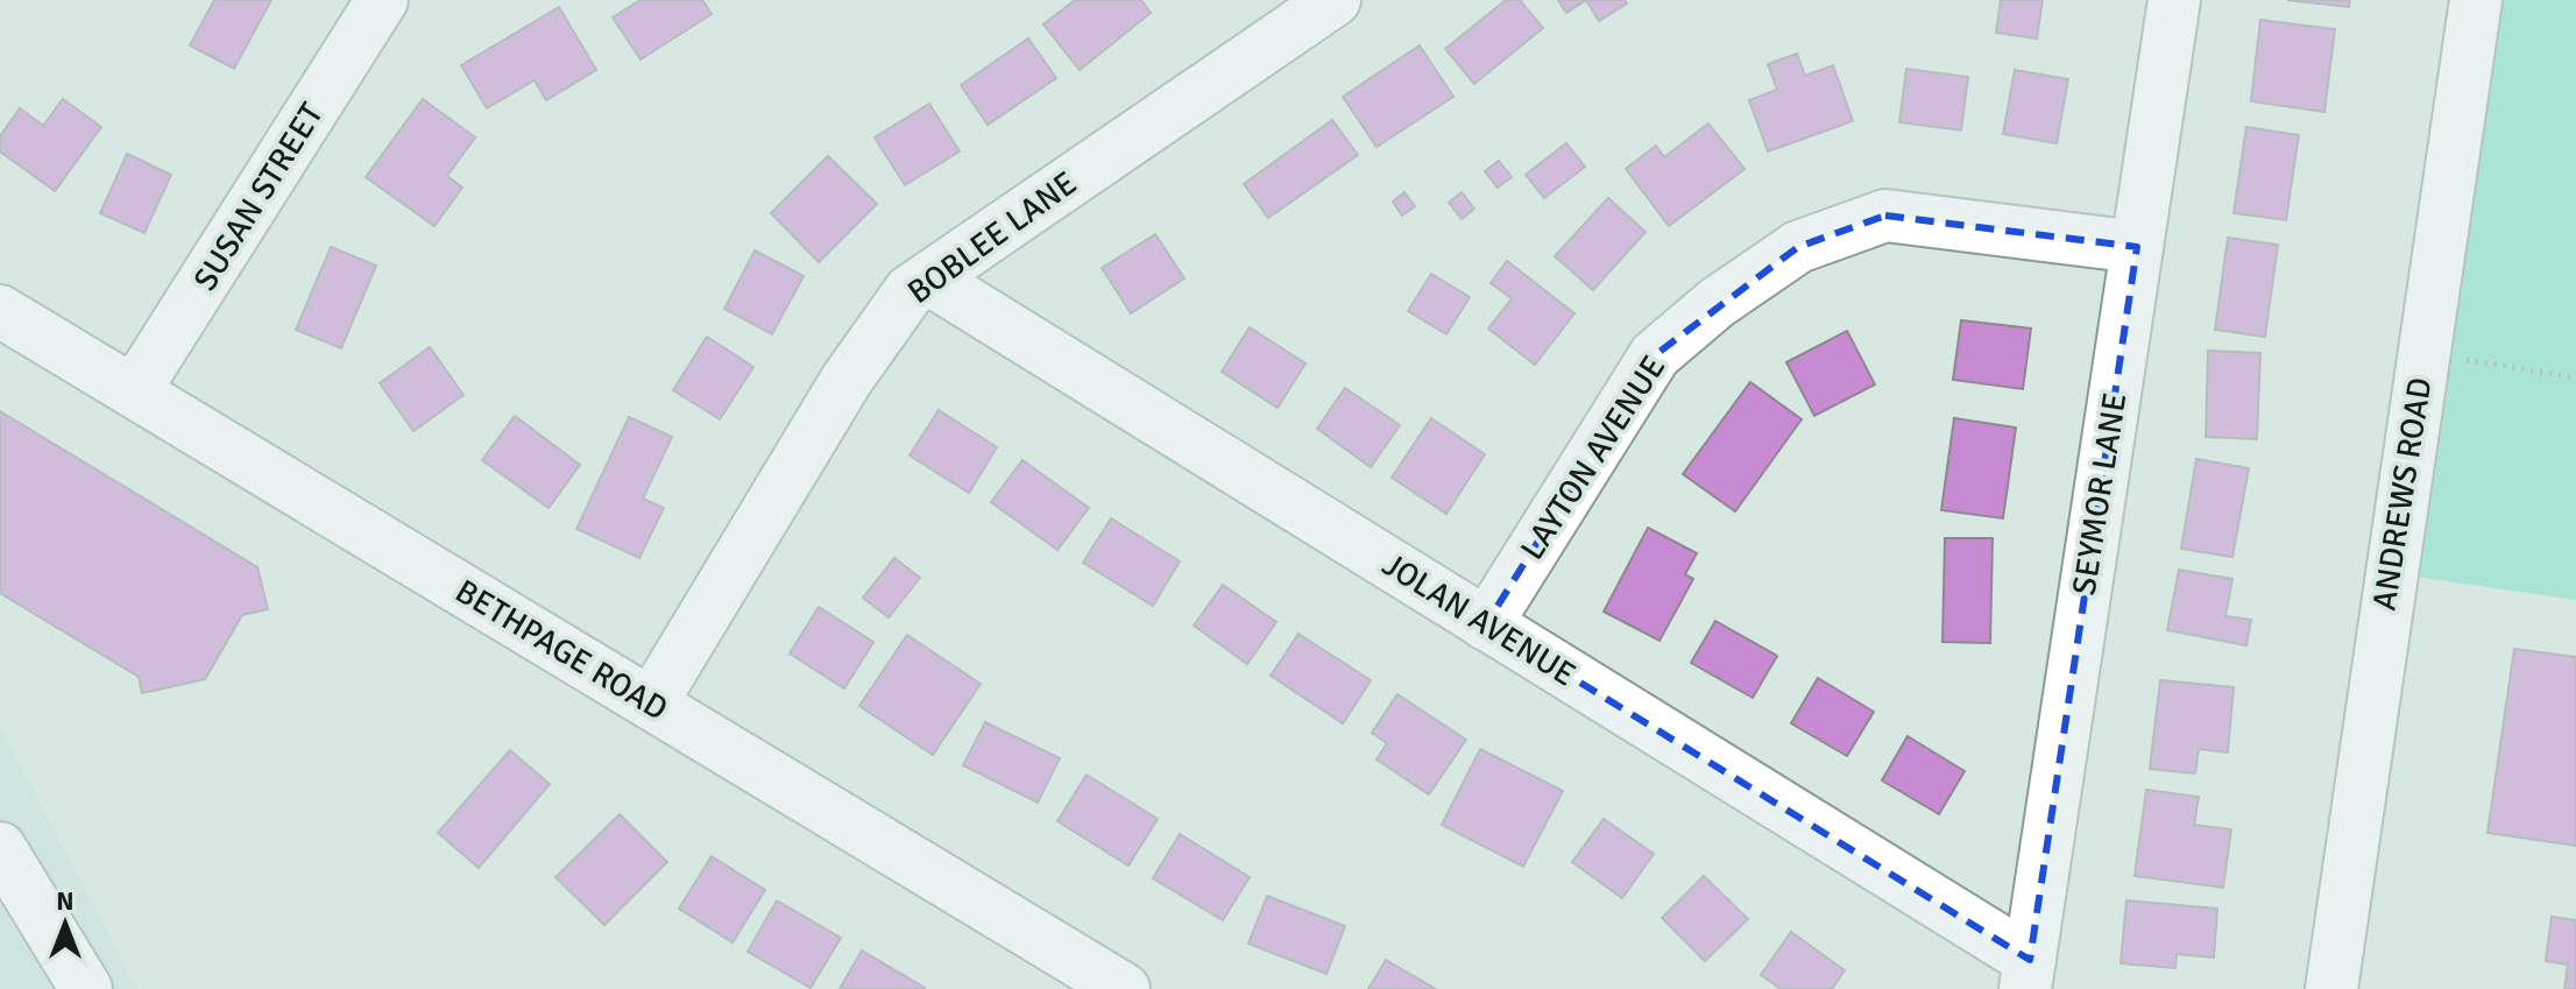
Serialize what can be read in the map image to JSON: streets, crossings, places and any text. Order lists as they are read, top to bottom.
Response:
{
  "streets": {
    "street": [
      "SUSAN STREET",
      "BOBLEE LANE",
      "LAYTON AVENUE",
      "SEYMOR LANE",
      "ANDREWS ROAD",
      "JOLAN AVENUE",
      "BETHPAGE ROAD"
    ]
  },
  "crossings": [
    ["SUSAN STREET", "BETHPAGE ROAD"],
    ["BOBLEE LANE", "JOLAN AVENUE"],
    ["BOBLEE LANE", "BETHPAGE ROAD"],
    ["LAYTON AVENUE", "SEYMOR LANE"],
    ["LAYTON AVENUE", "JOLAN AVENUE"],
    ["SEYMOR LANE", "JOLAN AVENUE"]
  ],
  "north": "top"
}
